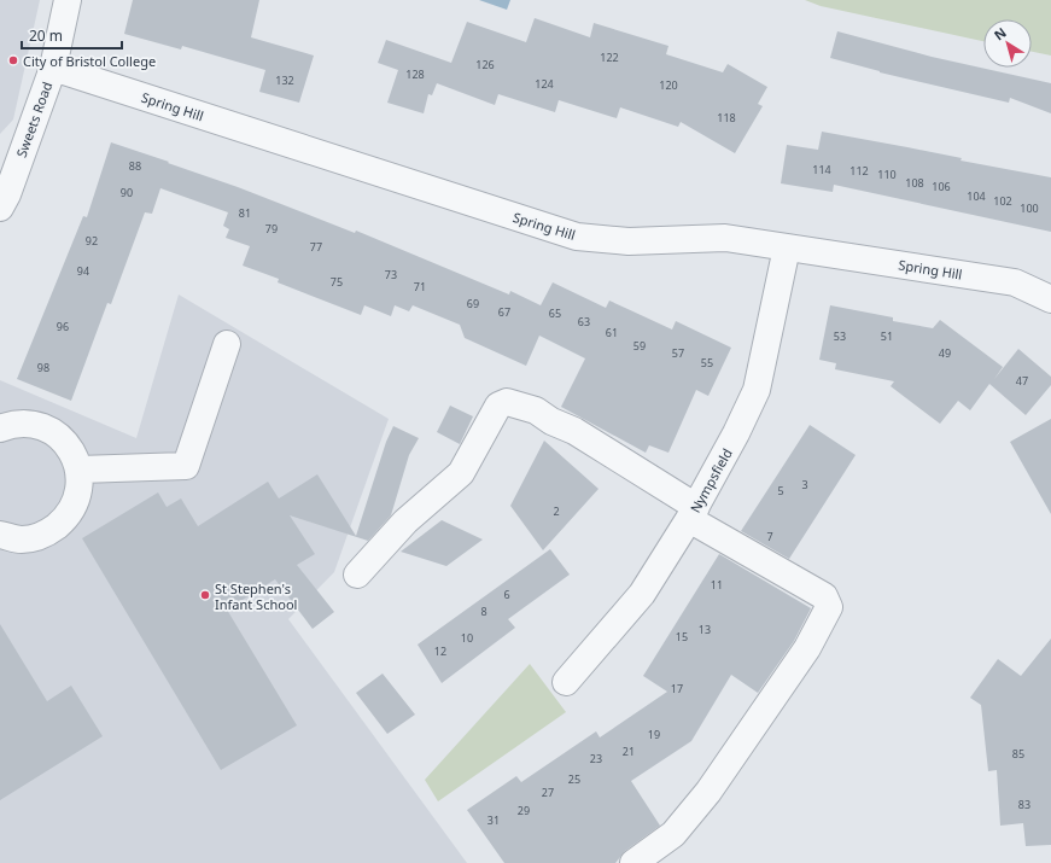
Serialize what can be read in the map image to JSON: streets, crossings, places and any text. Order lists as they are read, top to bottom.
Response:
{
  "streets": {
    "street": ["Spring Hill", "Sweets Road", "Nympsfield"]
  },
  "crossings": [
    ["Spring Hill", "Sweets Road"],
    ["Spring Hill", "Nympsfield"]
  ],
  "places": ["City of Bristol College", "St Stephen's Infant School"],
  "house_numbers": [
    "122",
    "126",
    "128",
    "132",
    "124",
    "120",
    "118",
    "88",
    "114",
    "112",
    "110",
    "108",
    "106",
    "90",
    "104",
    "102",
    "100",
    "81",
    "79",
    "92",
    "77",
    "94",
    "73",
    "75",
    "71",
    "69",
    "67",
    "65",
    "63",
    "96",
    "61",
    "53",
    "51",
    "59",
    "57",
    "49",
    "55",
    "98",
    "47",
    "3",
    "5",
    "2",
    "7",
    "11",
    "6",
    "8",
    "13",
    "15",
    "10",
    "12",
    "17",
    "19",
    "21",
    "85",
    "23",
    "25",
    "27",
    "83",
    "29",
    "31"
  ],
  "scale_bar": "20 m",
  "north": "top left"
}
